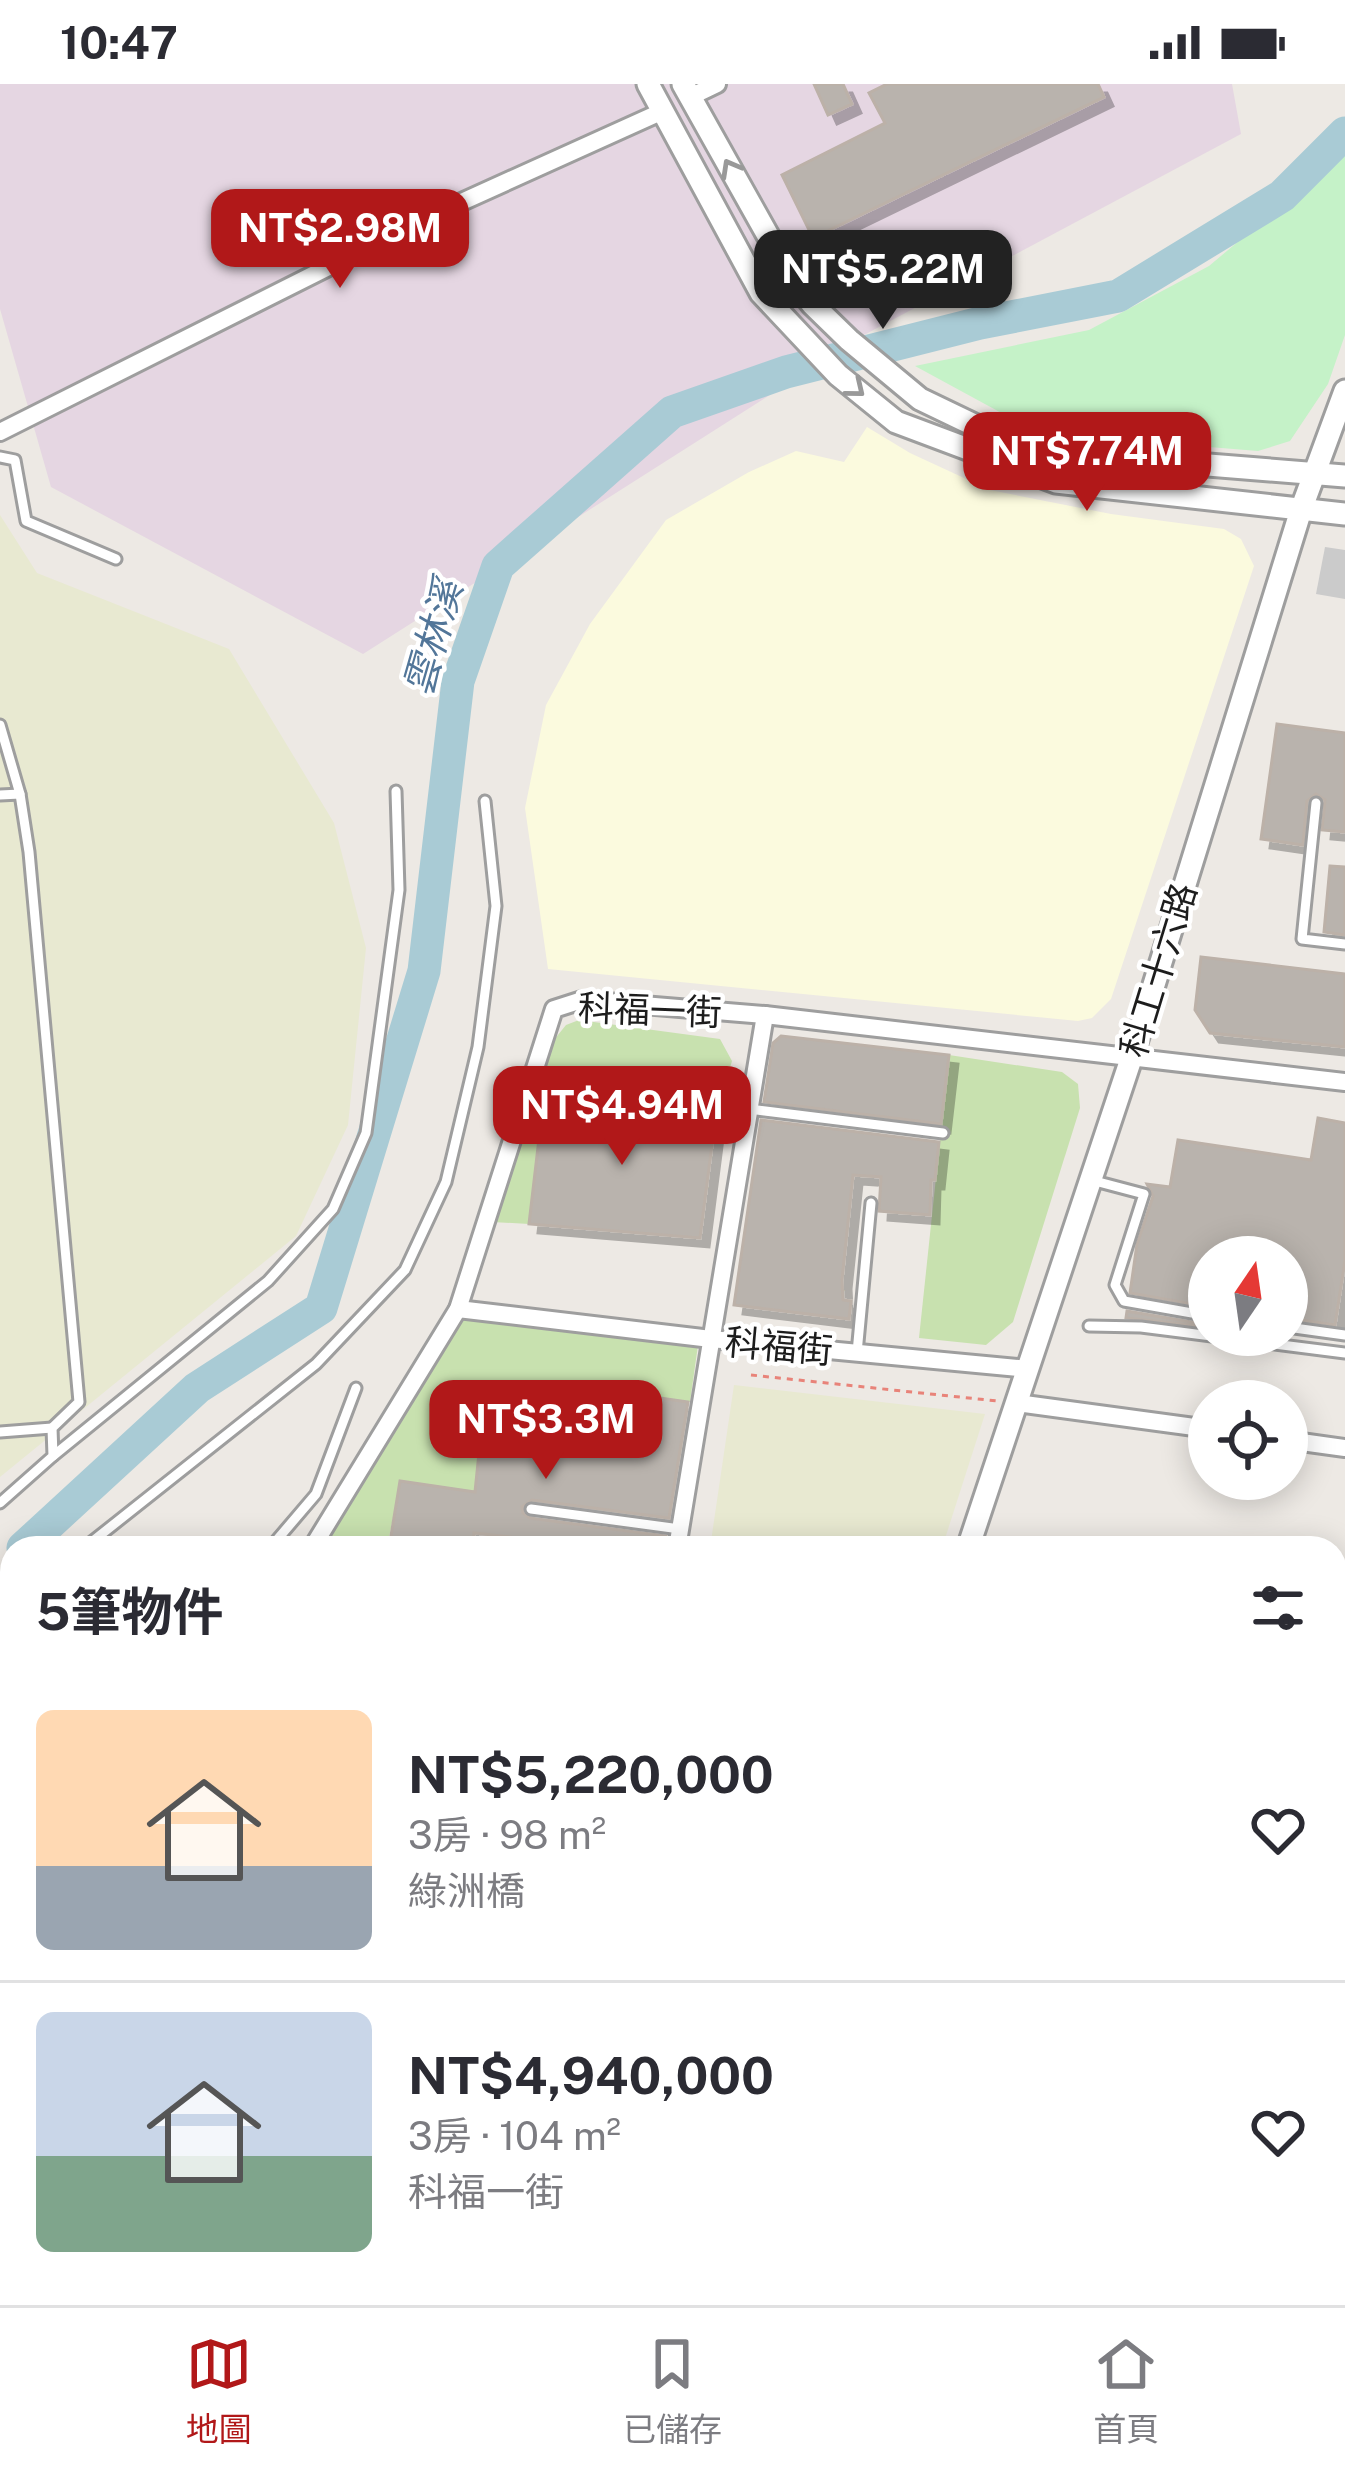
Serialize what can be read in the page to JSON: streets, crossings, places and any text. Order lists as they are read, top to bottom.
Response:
{
  "streets": {
    "street": ["科工十六路", "科福一街", "科福街"]
  },
  "crossings": [
    ["科工十六路", "科福一街"],
    ["科工十六路", "科福街"],
    ["科福一街", "科福街"]
  ],
  "water": ["雲林溪"],
  "north": "top",
  "page": {
    "status": "10:47",
    "price": [
      "NT$2.98M",
      "NT$5.22M",
      "NT$7.74M",
      "NT$4.94M",
      "NT$3.3M"
    ],
    "heading": "5筆物件",
    "list": [
      {
        "name": "NT$5,220,000",
        "note": "3房 · 98 m² · 綠洲橋"
      },
      {
        "name": "NT$4,940,000",
        "note": "3房 · 104 m² · 科福一街"
      }
    ],
    "tabs": ["地圖", "已儲存", "首頁"]
  }
}
